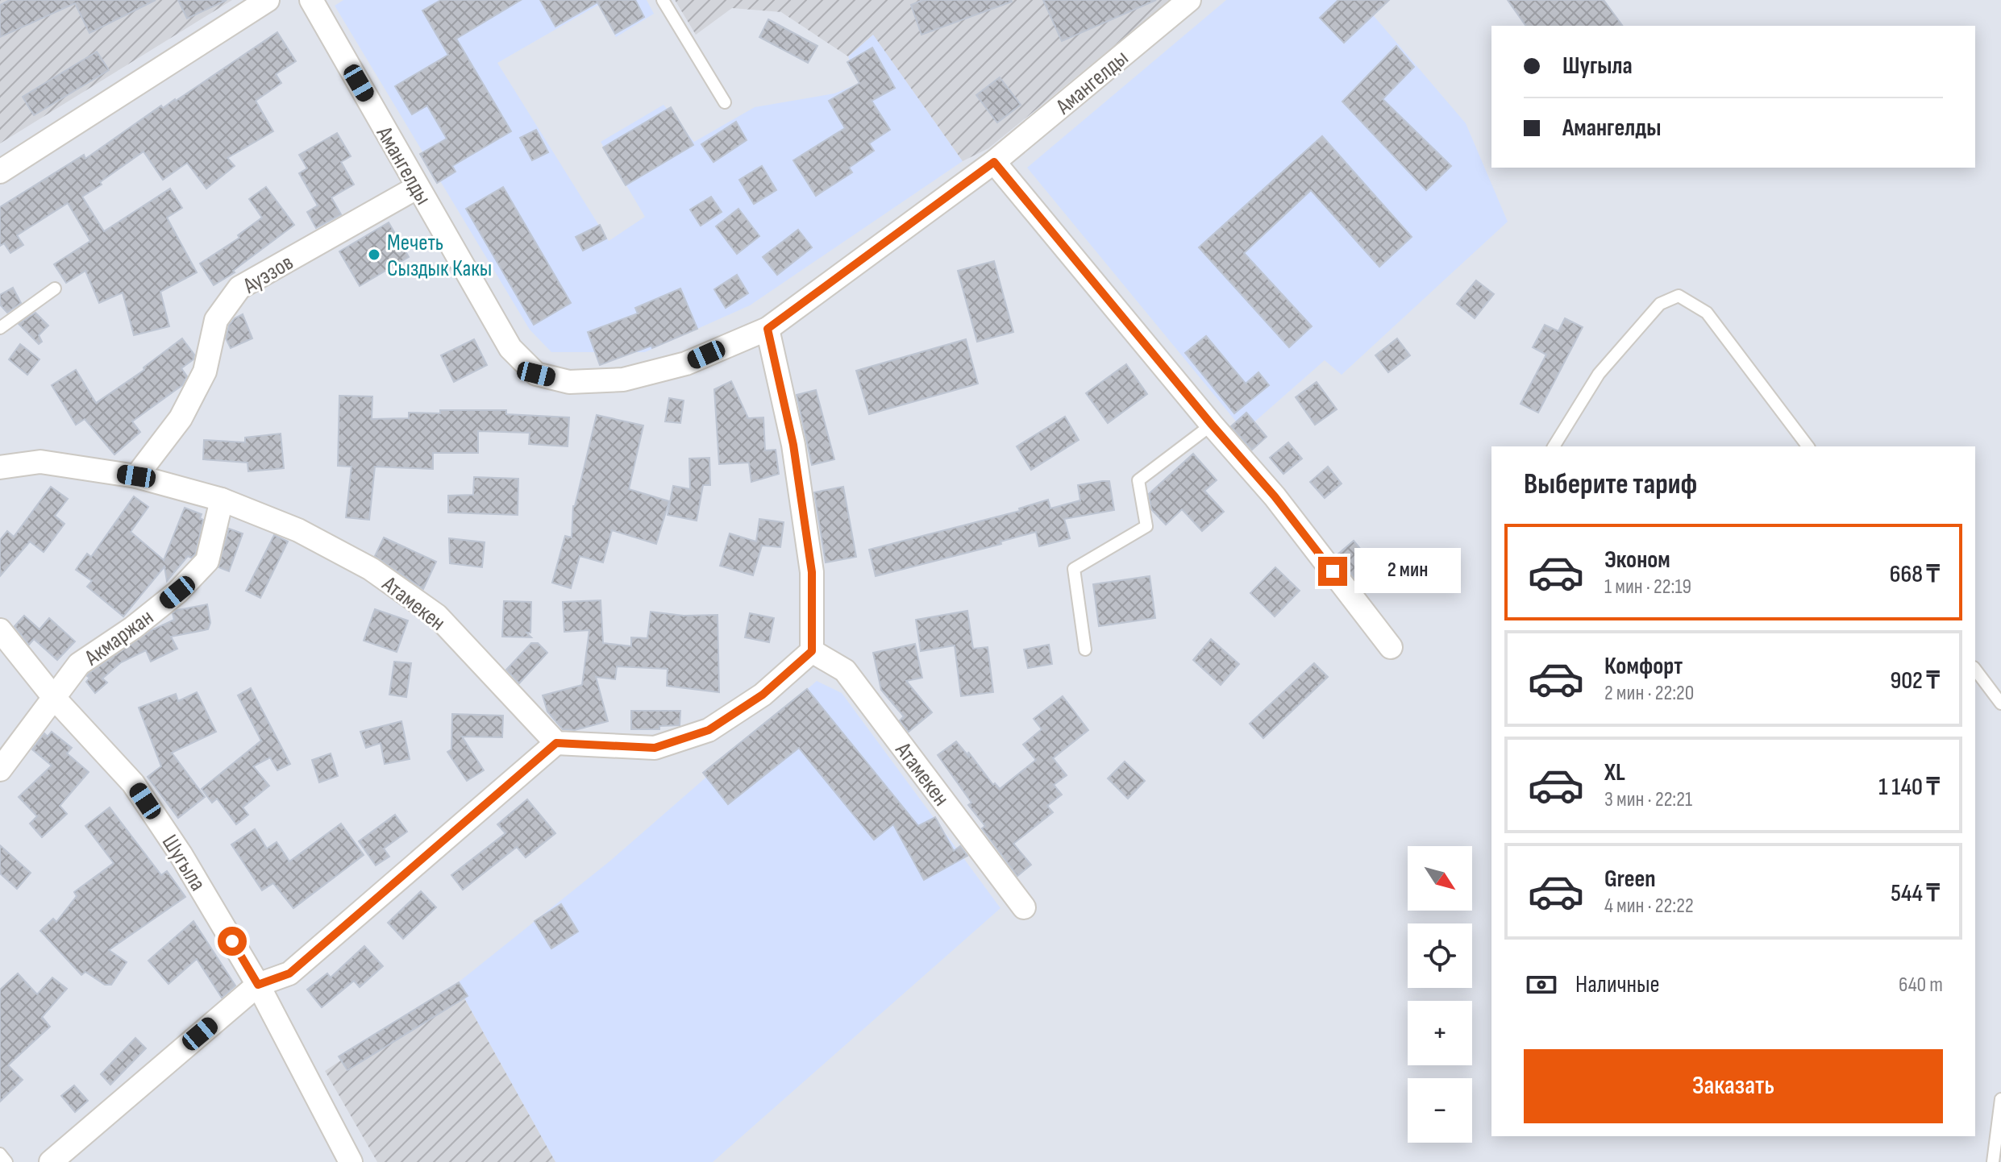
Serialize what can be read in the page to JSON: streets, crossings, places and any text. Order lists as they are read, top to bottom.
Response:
{
  "streets": {
    "street": [
      "Амангелды",
      "Ауэзов",
      "Атамекен",
      "Акмаржан",
      "Шугыла"
    ]
  },
  "crossings": [
    ["Амангелды", "Ауэзов"],
    ["Ауэзов", "Атамекен"],
    ["Атамекен", "Акмаржан"],
    ["Акмаржан", "Шугыла"]
  ],
  "places": ["Мечеть Сыздык Какы"],
  "north": "bottom right",
  "page": {
    "banner": ["Шугыла", "Амангелды"],
    "heading": "Выберите тариф",
    "list": [
      {
        "name": "Эконом",
        "note": "1 мин · 22:19",
        "value": "668 ₸"
      },
      {
        "name": "Комфорт",
        "note": "2 мин · 22:20",
        "value": "902 ₸"
      },
      {
        "name": "XL",
        "note": "3 мин · 22:21",
        "value": "1 140 ₸"
      },
      {
        "name": "Green",
        "note": "4 мин · 22:22",
        "value": "544 ₸"
      }
    ],
    "bubble": "2 мин",
    "map_buttons": ["+", "−"],
    "pay": ["Наличные", "640 m"],
    "buttons": "Заказать"
  }
}
